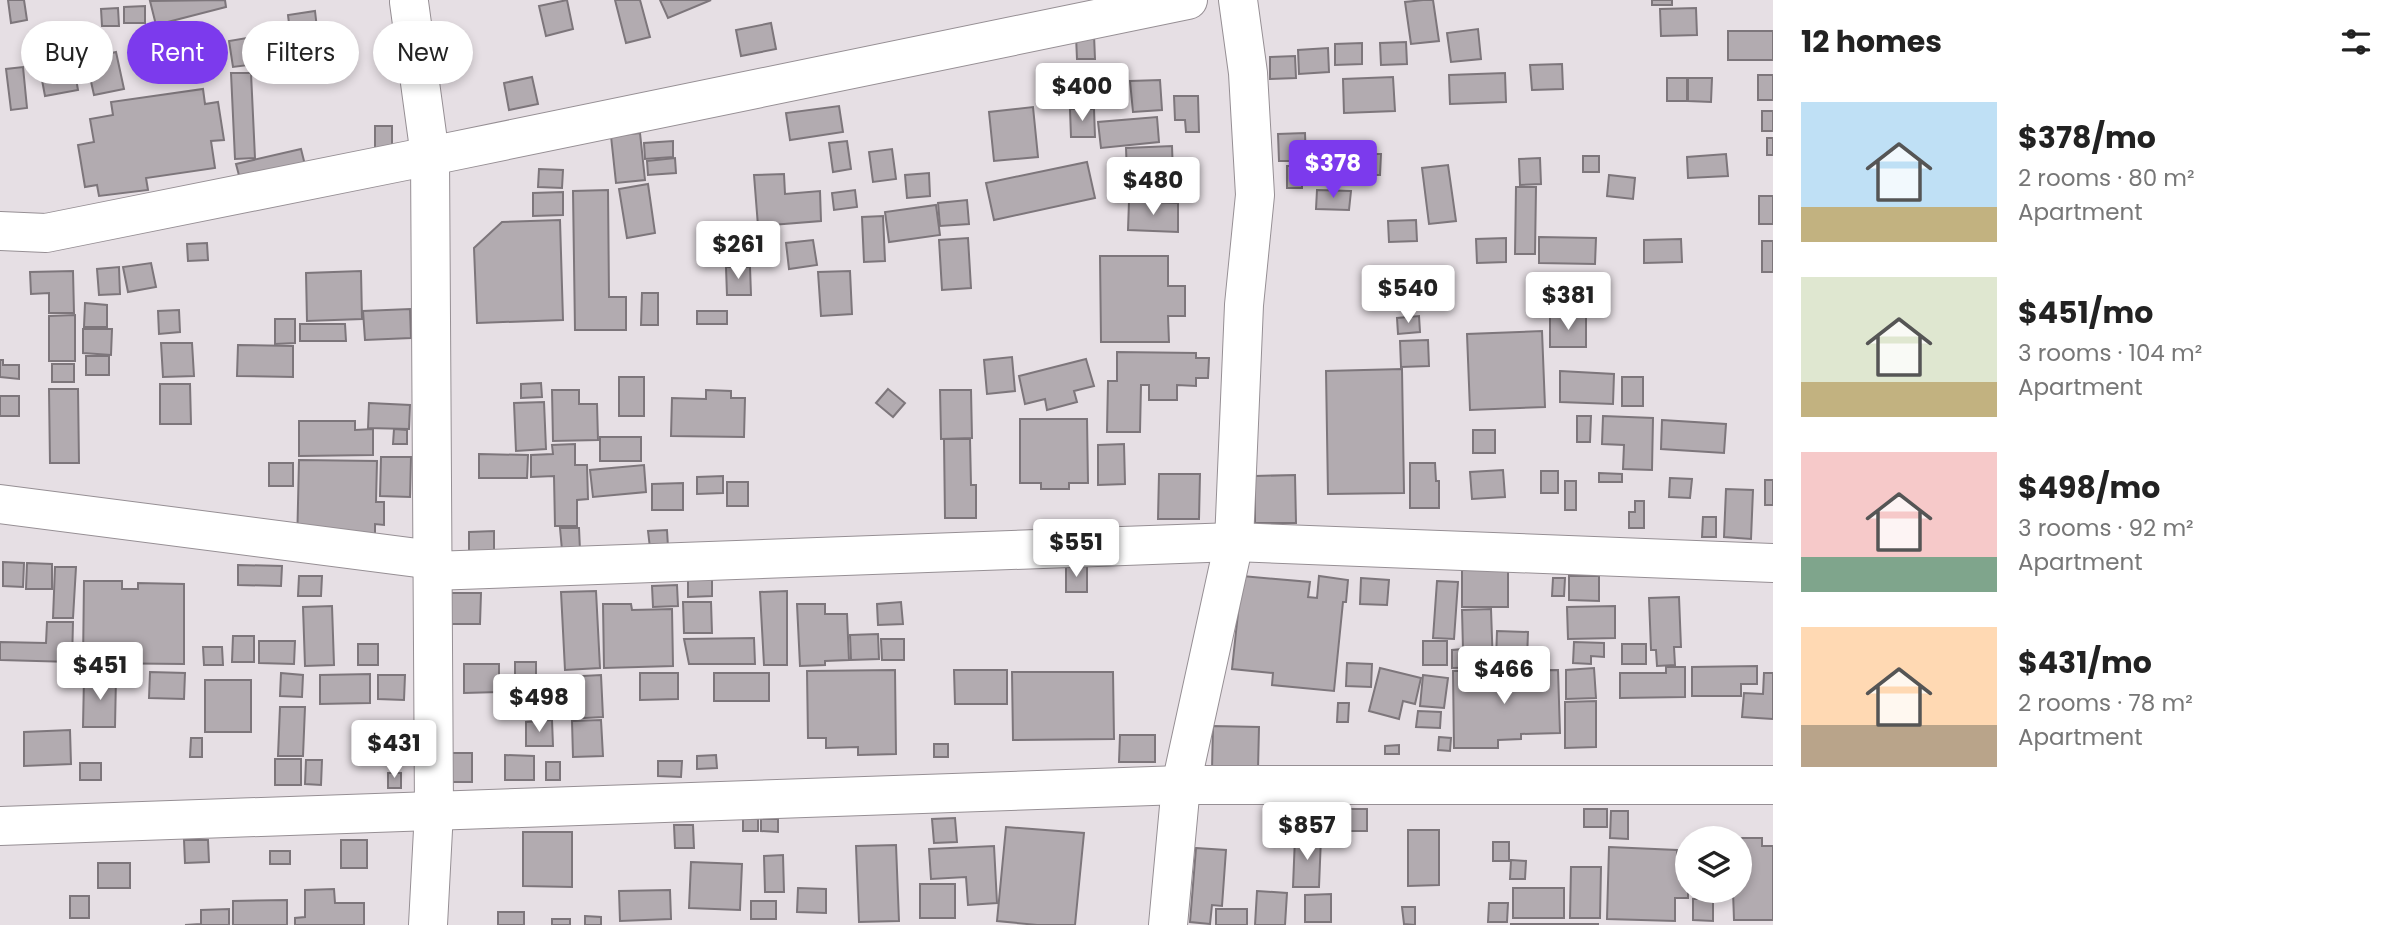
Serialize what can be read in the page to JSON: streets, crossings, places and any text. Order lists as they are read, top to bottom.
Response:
{
  "page": {
    "heading": "12 homes",
    "chip": [
      "Buy",
      "Rent",
      "Filters",
      "New"
    ],
    "price": [
      "$400",
      "$378",
      "$480",
      "$261",
      "$540",
      "$381",
      "$551",
      "$451",
      "$466",
      "$498",
      "$431",
      "$857"
    ],
    "list": [
      {
        "name": "$378/mo",
        "note": "2 rooms · 80 m² · Apartment"
      },
      {
        "name": "$451/mo",
        "note": "3 rooms · 104 m² · Apartment"
      },
      {
        "name": "$498/mo",
        "note": "3 rooms · 92 m² · Apartment"
      },
      {
        "name": "$431/mo",
        "note": "2 rooms · 78 m² · Apartment"
      }
    ]
  }
}
